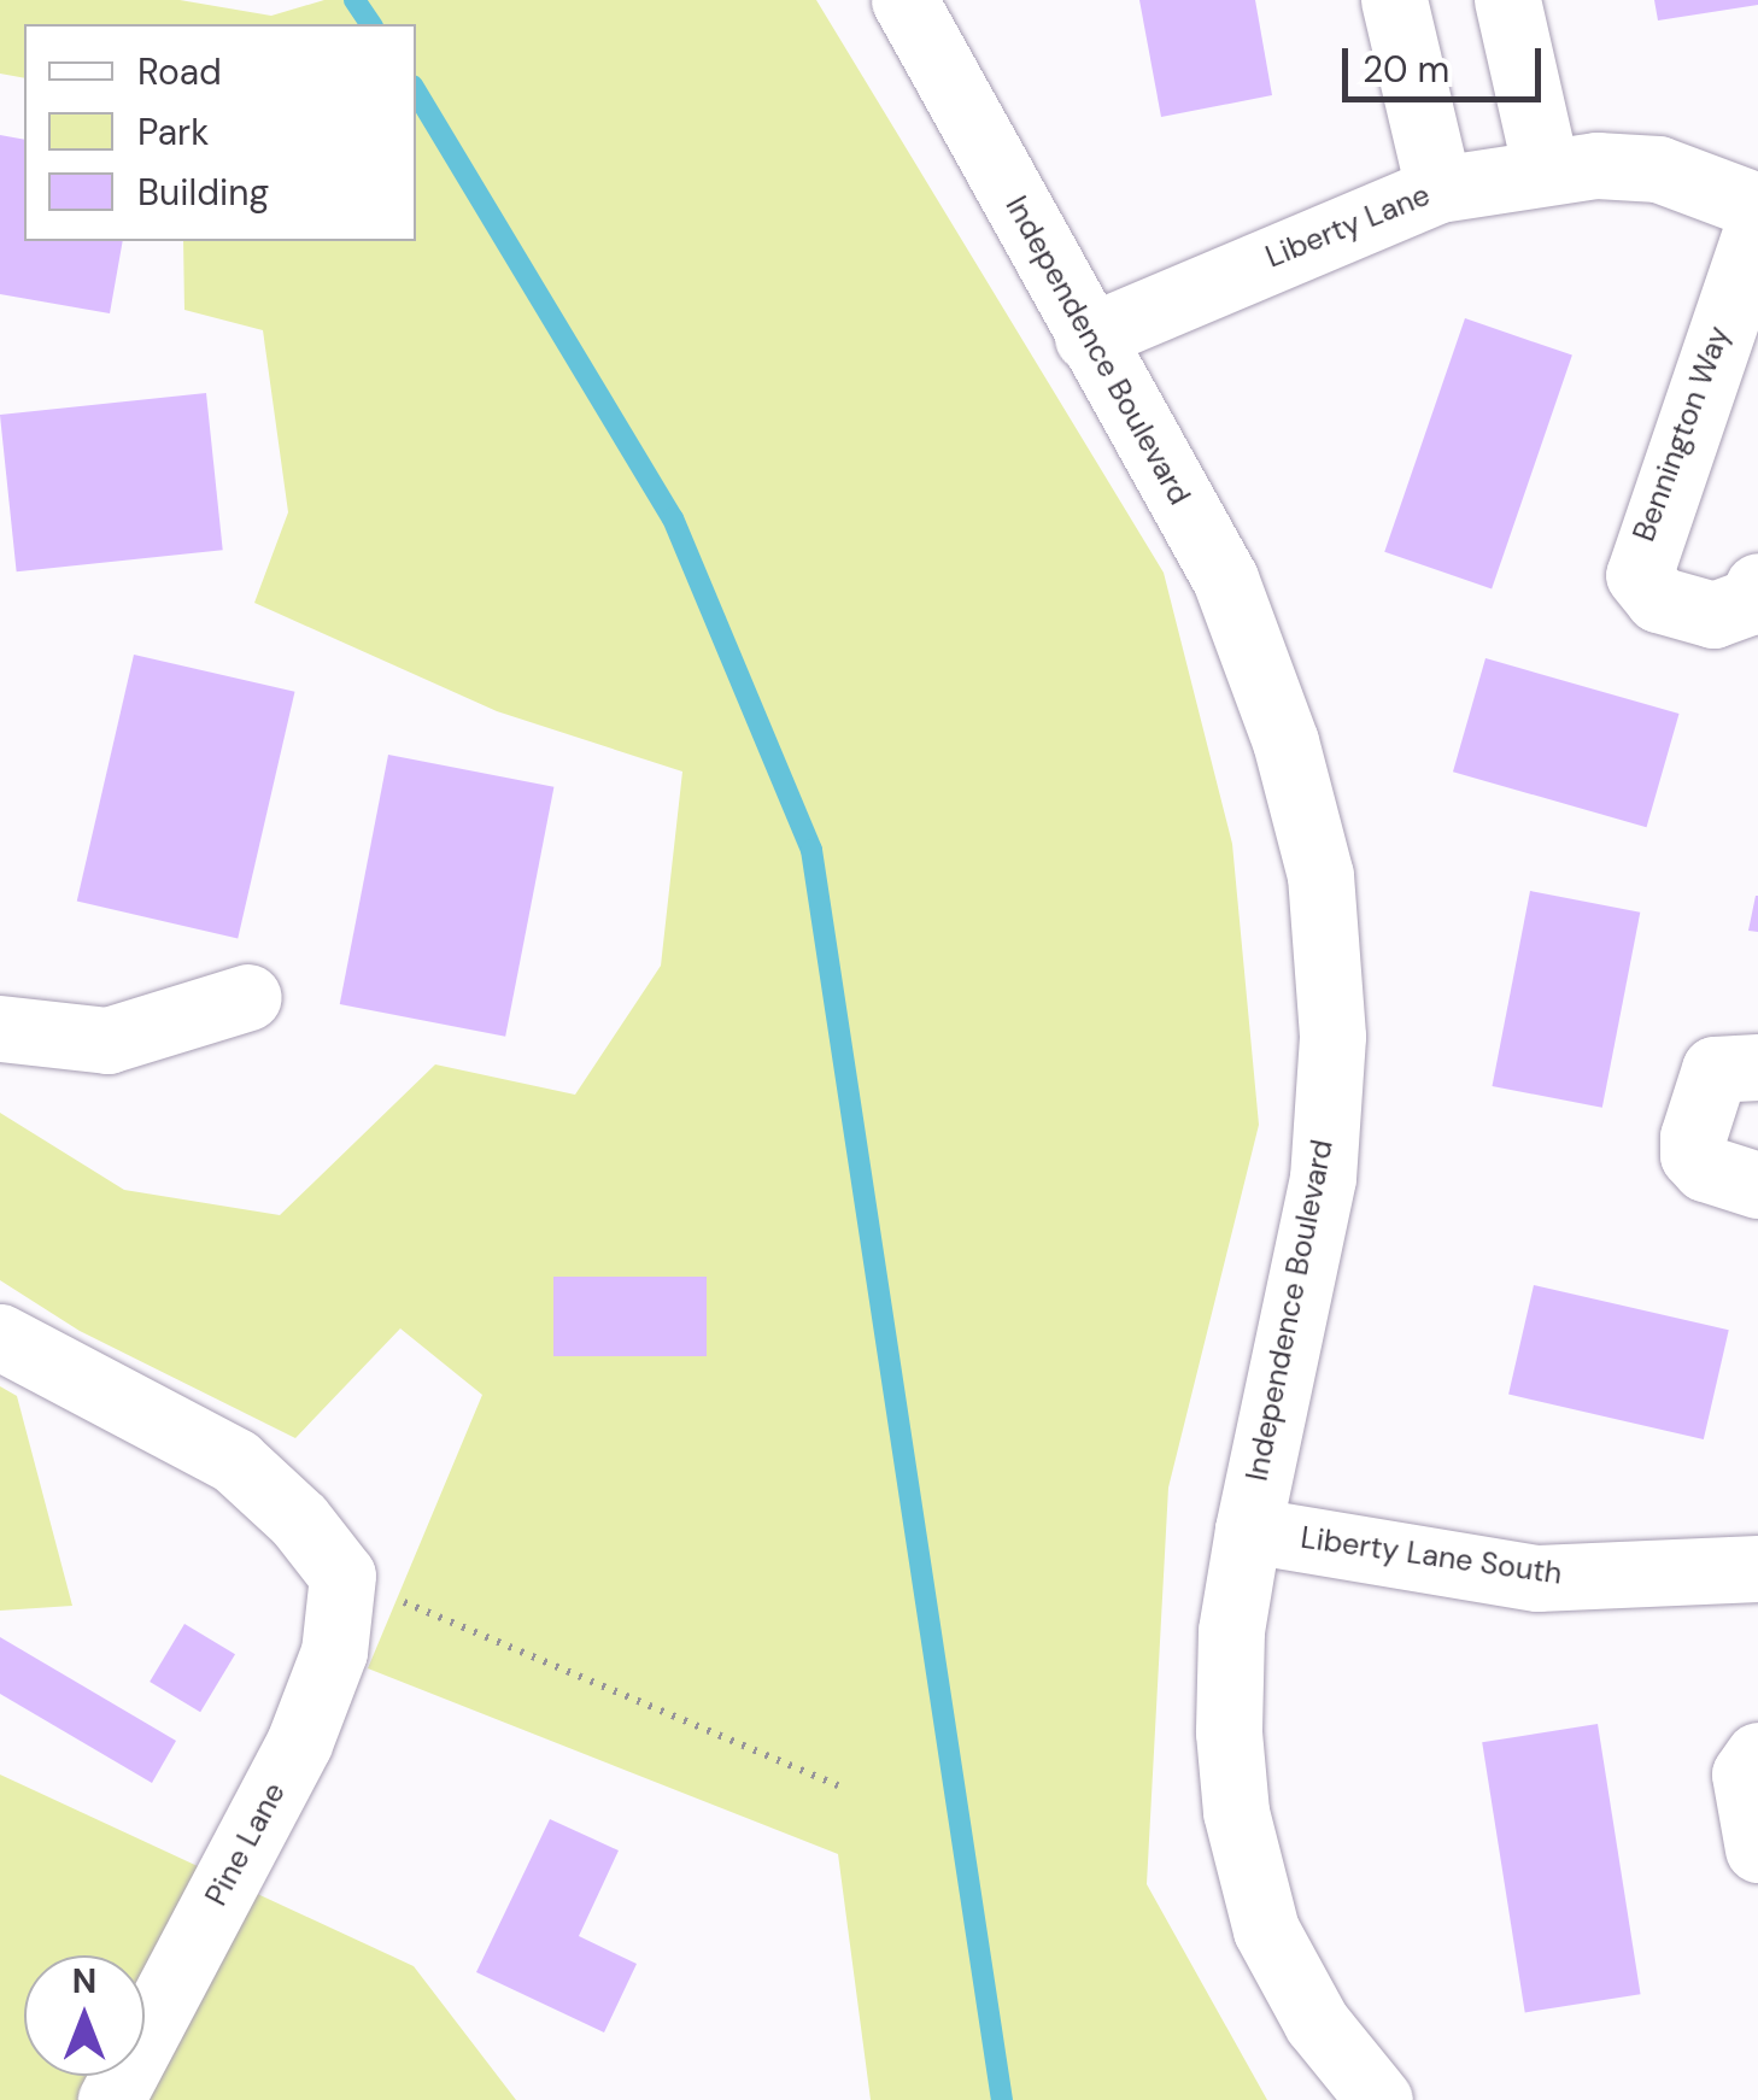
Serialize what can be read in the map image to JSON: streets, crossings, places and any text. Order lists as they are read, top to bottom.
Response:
{
  "streets": {
    "street": [
      "Liberty Lane",
      "Independence Boulevard",
      "Bennington Way",
      "Liberty Lane South",
      "Pine Lane"
    ]
  },
  "crossings": [
    ["Liberty Lane", "Independence Boulevard"],
    ["Independence Boulevard", "Liberty Lane South"]
  ],
  "legend": ["Road", "Park", "Building"],
  "scale_bar": "20 m",
  "north": "top"
}
